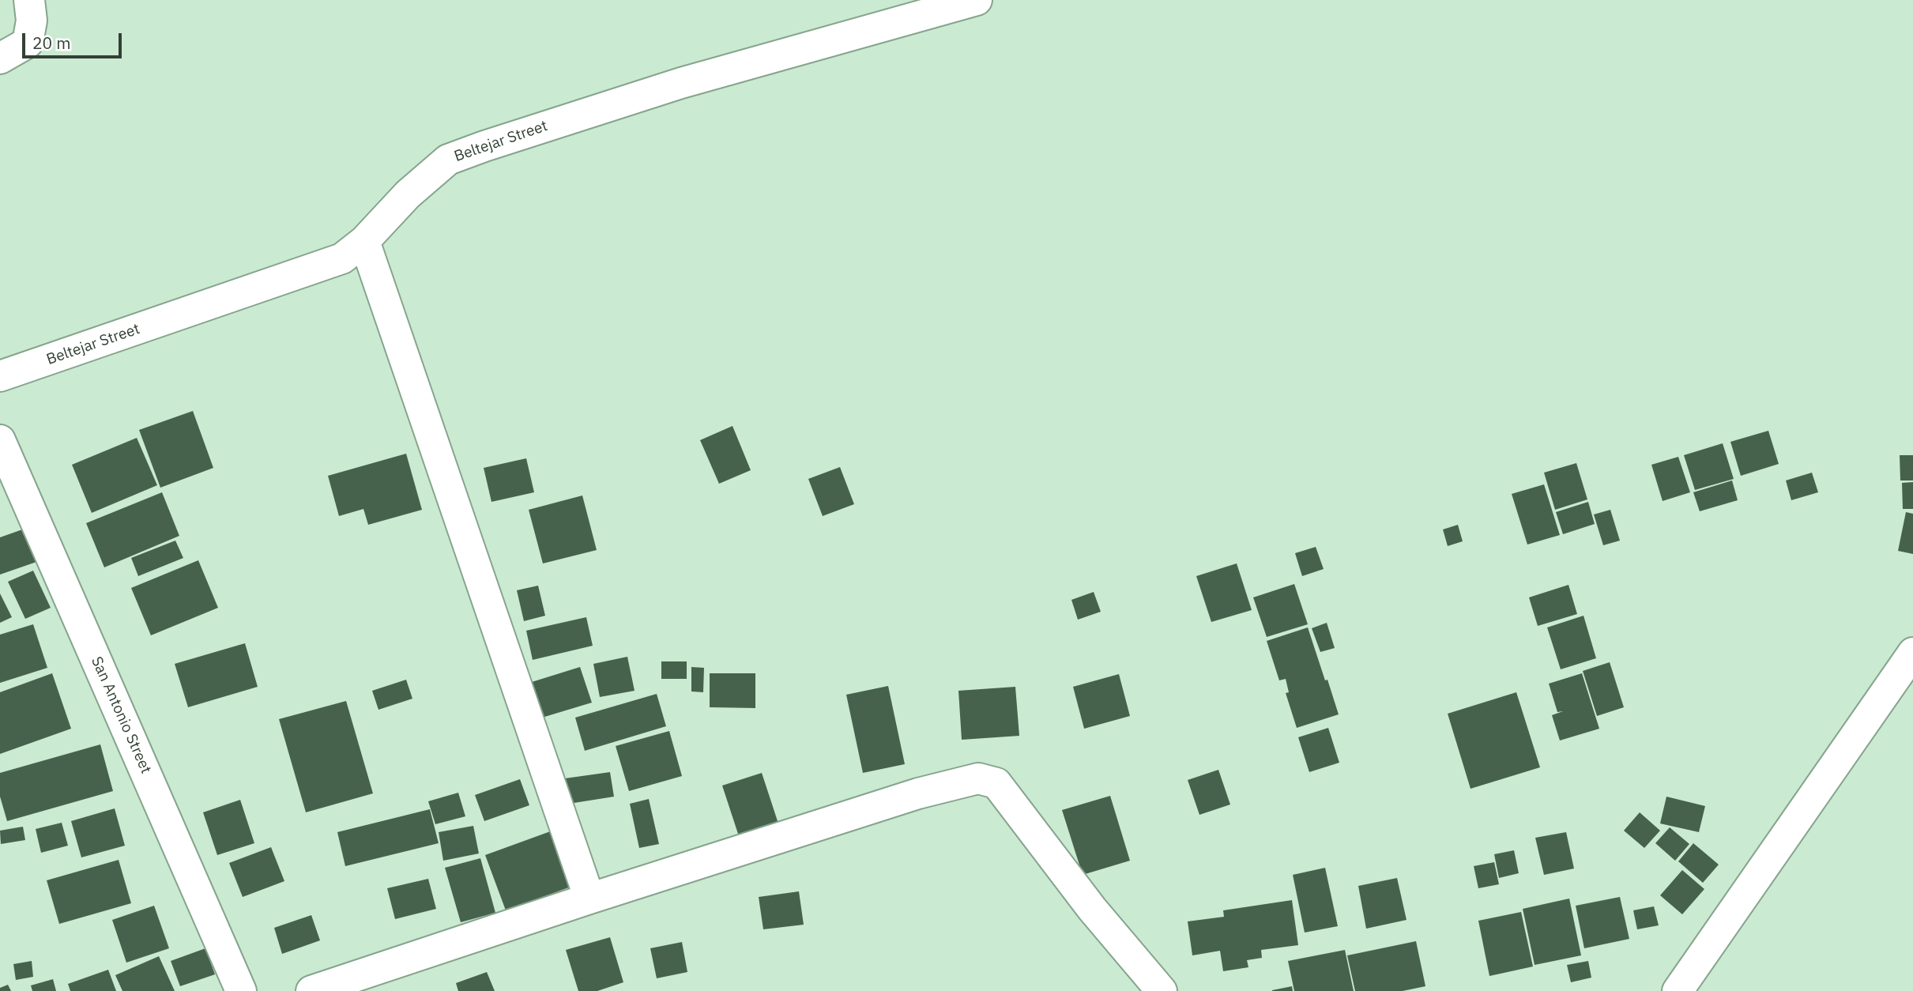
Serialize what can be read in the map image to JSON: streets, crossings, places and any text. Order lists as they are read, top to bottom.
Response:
{
  "streets": {
    "street": ["Beltejar Street", "San Antonio Street"]
  },
  "scale_bar": "20 m"
}
